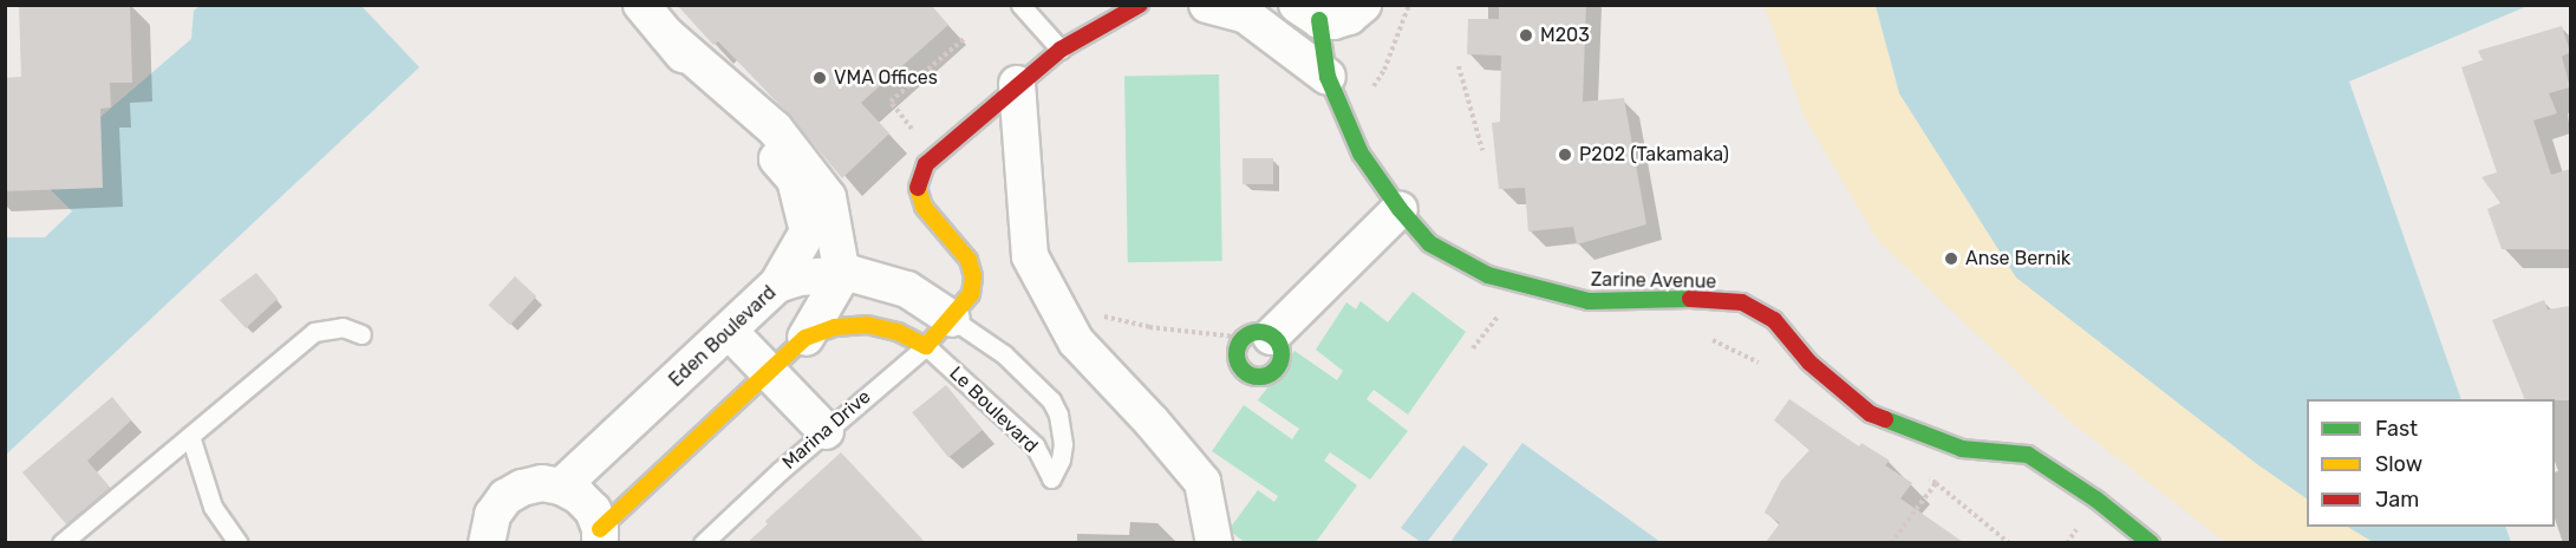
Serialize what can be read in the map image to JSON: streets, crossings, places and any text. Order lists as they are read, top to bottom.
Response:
{
  "streets": {
    "street": ["Zarine Avenue", "Eden Boulevard", "Marina Drive"],
    "lane": ["Le Boulevard"]
  },
  "crossings": [
    ["Eden Boulevard", "Le Boulevard"],
    ["Eden Boulevard", "Marina Drive"],
    ["Le Boulevard", "Marina Drive"]
  ],
  "places": [
    "M203",
    "VMA Offices",
    "P202 (Takamaka)",
    "Anse Bernik"
  ],
  "legend": ["Fast", "Slow", "Jam"]
}
